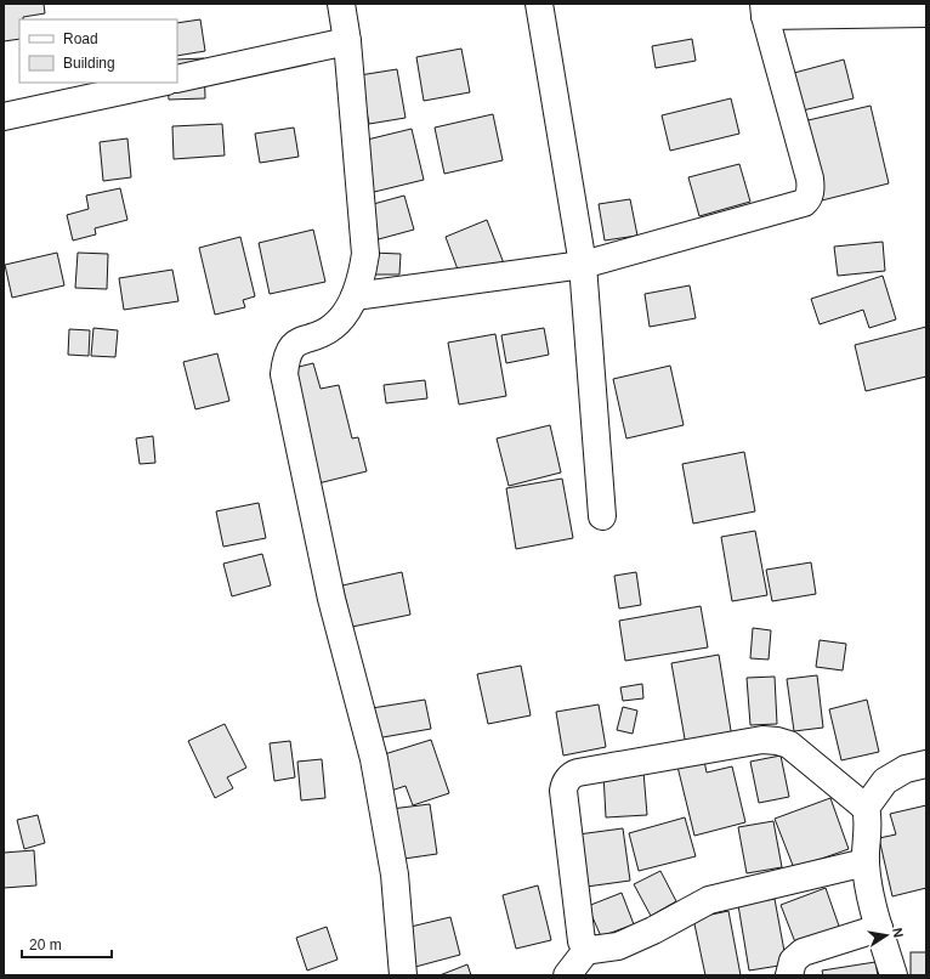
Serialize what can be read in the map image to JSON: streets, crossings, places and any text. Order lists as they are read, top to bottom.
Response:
{
  "legend": ["Road", "Building"],
  "scale_bar": "20 m",
  "north": "right"
}
